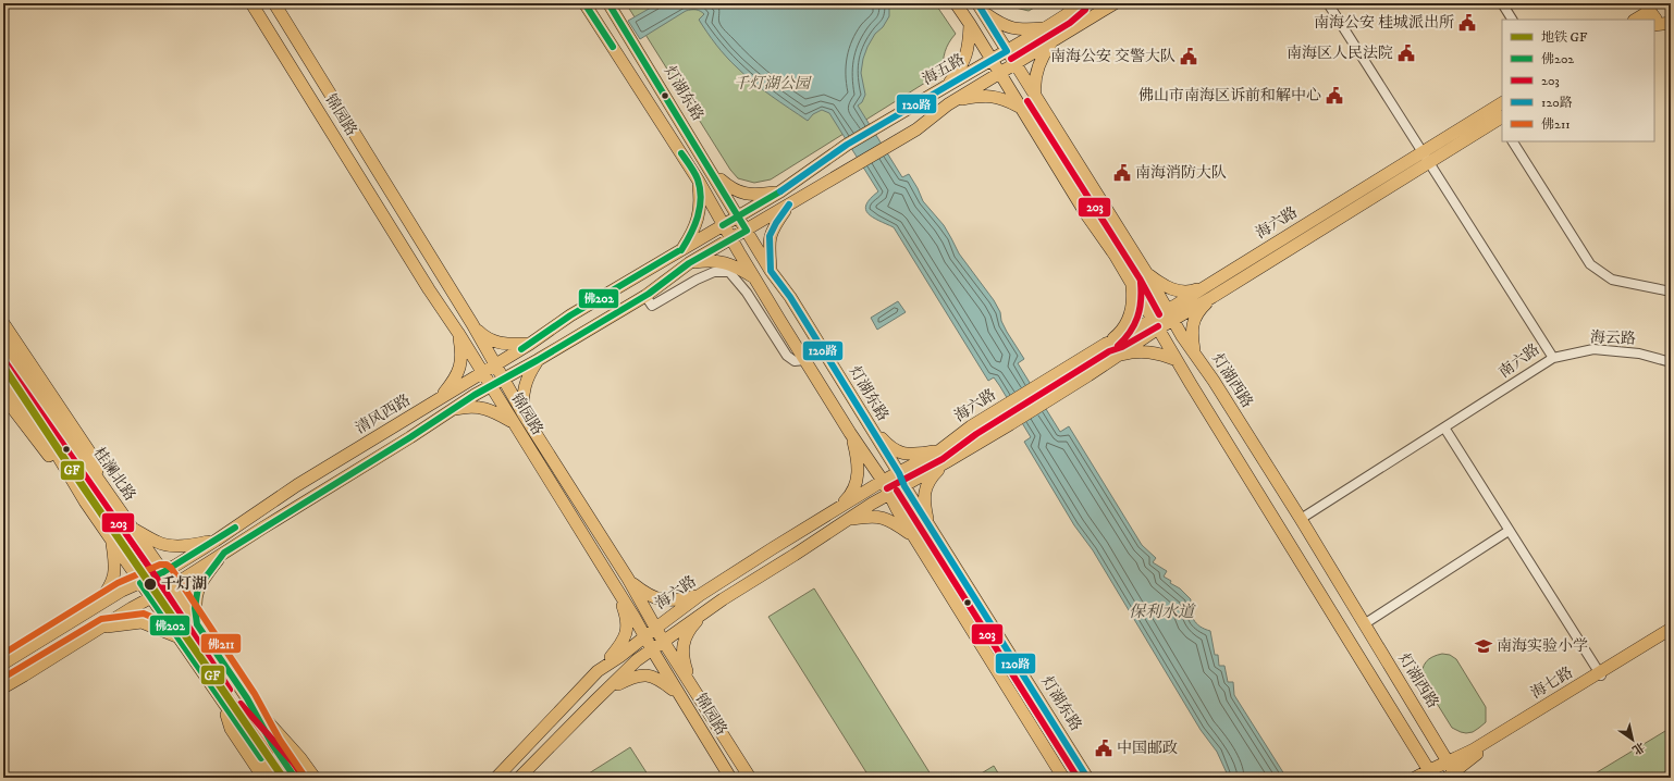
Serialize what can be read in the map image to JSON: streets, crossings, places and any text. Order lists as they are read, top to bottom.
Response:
{
  "streets": {
    "main road": [
      "海五路",
      "灯湖东路",
      "锦园路",
      "海六路",
      "灯湖西路",
      "清风西路",
      "桂澜北路",
      "海七路"
    ],
    "street": ["海云路", "南六路"]
  },
  "crossings": [
    ["海五路", "灯湖西路"],
    ["海五路", "清风西路"],
    ["灯湖东路", "海六路"],
    ["灯湖东路", "清风西路"],
    ["锦园路", "海六路"],
    ["锦园路", "清风西路"],
    ["海六路", "南六路"],
    ["海六路", "灯湖西路"],
    ["海云路", "南六路"],
    ["南六路", "灯湖西路"],
    ["灯湖西路", "海七路"],
    ["清风西路", "桂澜北路"]
  ],
  "water": ["保利水道"],
  "parks": ["千灯湖公园"],
  "places": {
    "public building": [
      "南海公安 桂城派出所",
      "南海区人民法院",
      "南海公安 交警大队",
      "佛山市南海区诉前和解中心",
      "南海消防大队",
      "中国邮政"
    ],
    "other": ["千灯湖"],
    "school or university": ["南海实验小学"]
  },
  "lines": [
    "transit line 佛202",
    "transit line 120路",
    "transit line 203",
    "metro line GF",
    "transit line 佛211"
  ],
  "legend": [
    "地铁 GF",
    "佛202",
    "203",
    "120路",
    "佛211"
  ],
  "north": "bottom right"
}
